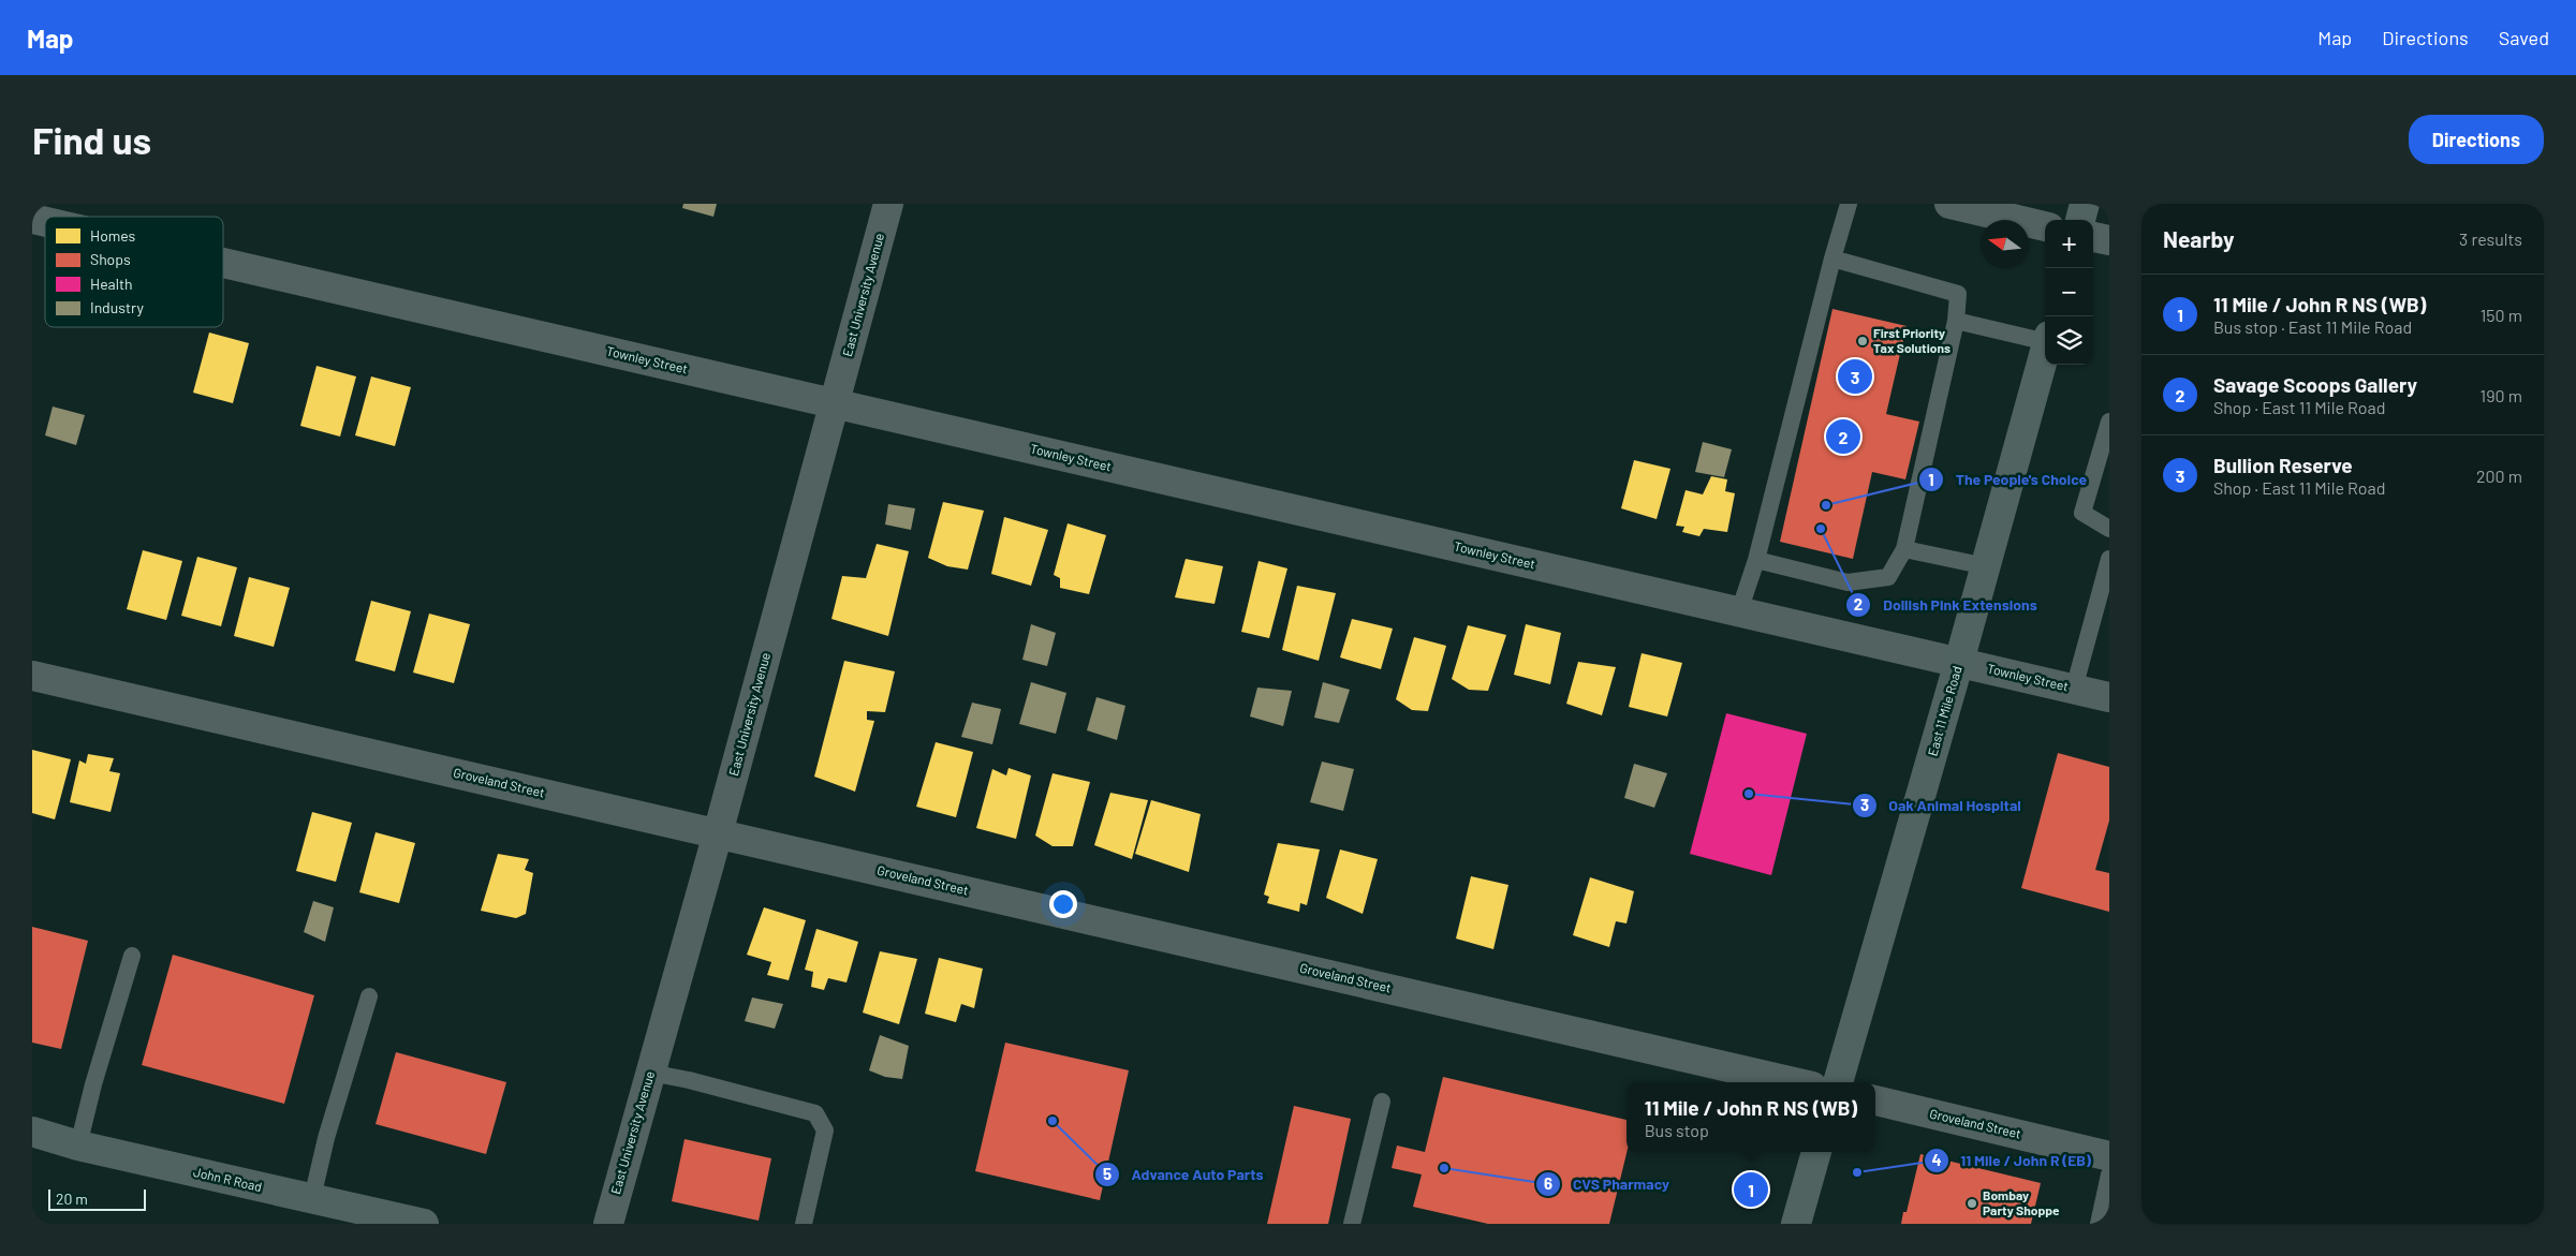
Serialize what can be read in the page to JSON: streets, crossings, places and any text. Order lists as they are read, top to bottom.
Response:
{
  "streets": {
    "main road": ["East 11 Mile Road", "John R Road"],
    "street": ["East University Avenue", "Townley Street", "Groveland Street"]
  },
  "crossings": [
    ["East University Avenue", "Townley Street"],
    ["East University Avenue", "Groveland Street"],
    ["Townley Street", "East 11 Mile Road"]
  ],
  "places": [
    "First Priority Tax Solutions",
    "The People's Choice",
    "Dollish Pink Extensions",
    "Oak Animal Hospital",
    "Advance Auto Parts",
    "CVS Pharmacy",
    "11 Mile / John R (EB)",
    "Bombay Party Shoppe"
  ],
  "legend": [
    "Homes",
    "Shops",
    "Health",
    "Industry"
  ],
  "scale_bar": "20 m",
  "north": "left",
  "page": {
    "header": "Map",
    "nav": ["Map", "Directions", "Saved"],
    "buttons": "Directions",
    "title": "Find us",
    "heading": ["Nearby", "3 results"],
    "map_buttons": ["+", "−"],
    "list": [
      {
        "mark": "1",
        "name": "11 Mile / John R NS (WB)",
        "note": "Bus stop · East 11 Mile Road",
        "value": "150 m"
      },
      {
        "mark": "2",
        "name": "Savage Scoops Gallery",
        "note": "Shop · East 11 Mile Road",
        "value": "190 m"
      },
      {
        "mark": "3",
        "name": "Bullion Reserve",
        "note": "Shop · East 11 Mile Road",
        "value": "200 m"
      }
    ],
    "pins": ["3", "2", "1"],
    "popup": ["11 Mile / John R NS (WB)", "Bus stop"],
    "scale": "20 m"
  }
}
